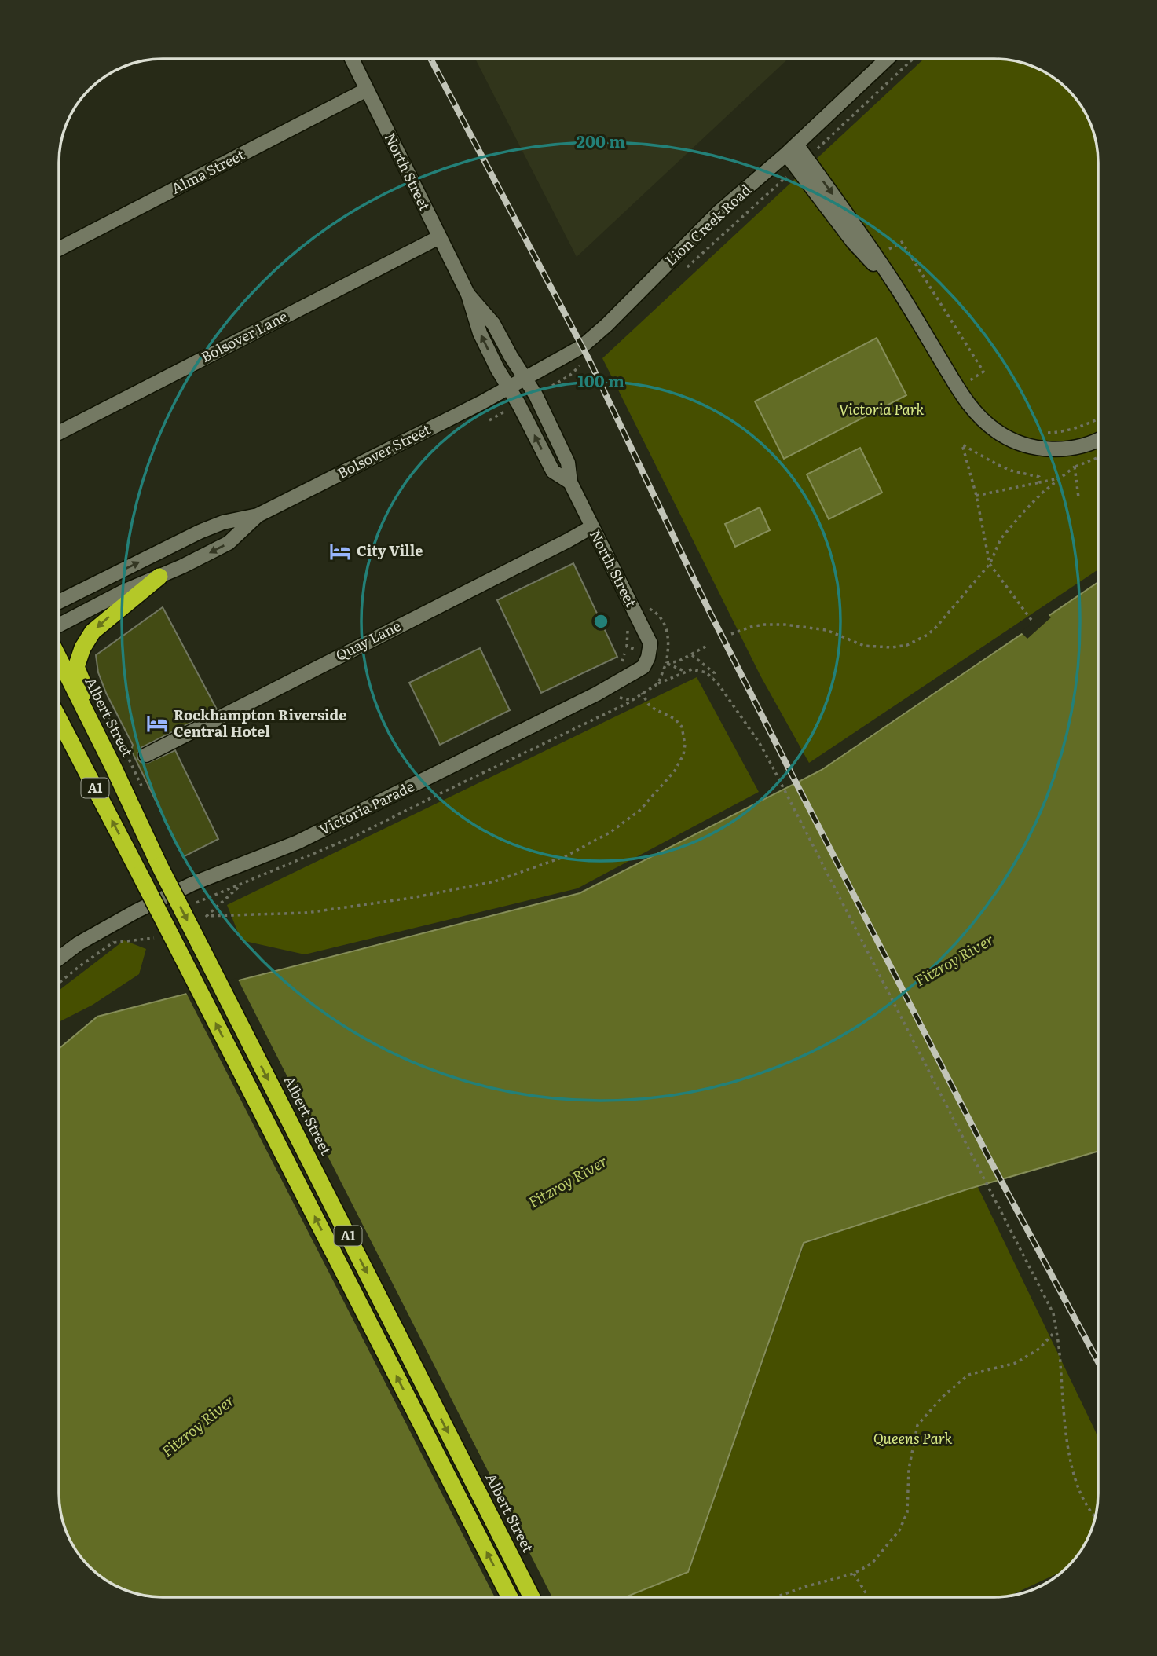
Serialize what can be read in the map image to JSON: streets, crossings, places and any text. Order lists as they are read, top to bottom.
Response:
{
  "streets": {
    "highway": ["Albert Street", "A1"],
    "street": [
      "Alma Street",
      "North Street",
      "Lion Creek Road",
      "Bolsover Lane",
      "Bolsover Street",
      "Quay Lane",
      "Victoria Parade"
    ]
  },
  "crossings": [
    ["Alma Street", "North Street"],
    ["North Street", "Lion Creek Road"],
    ["North Street", "Bolsover Lane"],
    ["North Street", "Bolsover Street"],
    ["North Street", "Quay Lane"],
    ["North Street", "Victoria Parade"],
    ["Lion Creek Road", "Bolsover Street"]
  ],
  "water": ["Fitzroy River"],
  "parks": ["Victoria Park", "Queens Park"],
  "places": {
    "hotel": ["City Ville", "Rockhampton Riverside Central Hotel"]
  },
  "rings": ["200 m", "100 m"]
}
